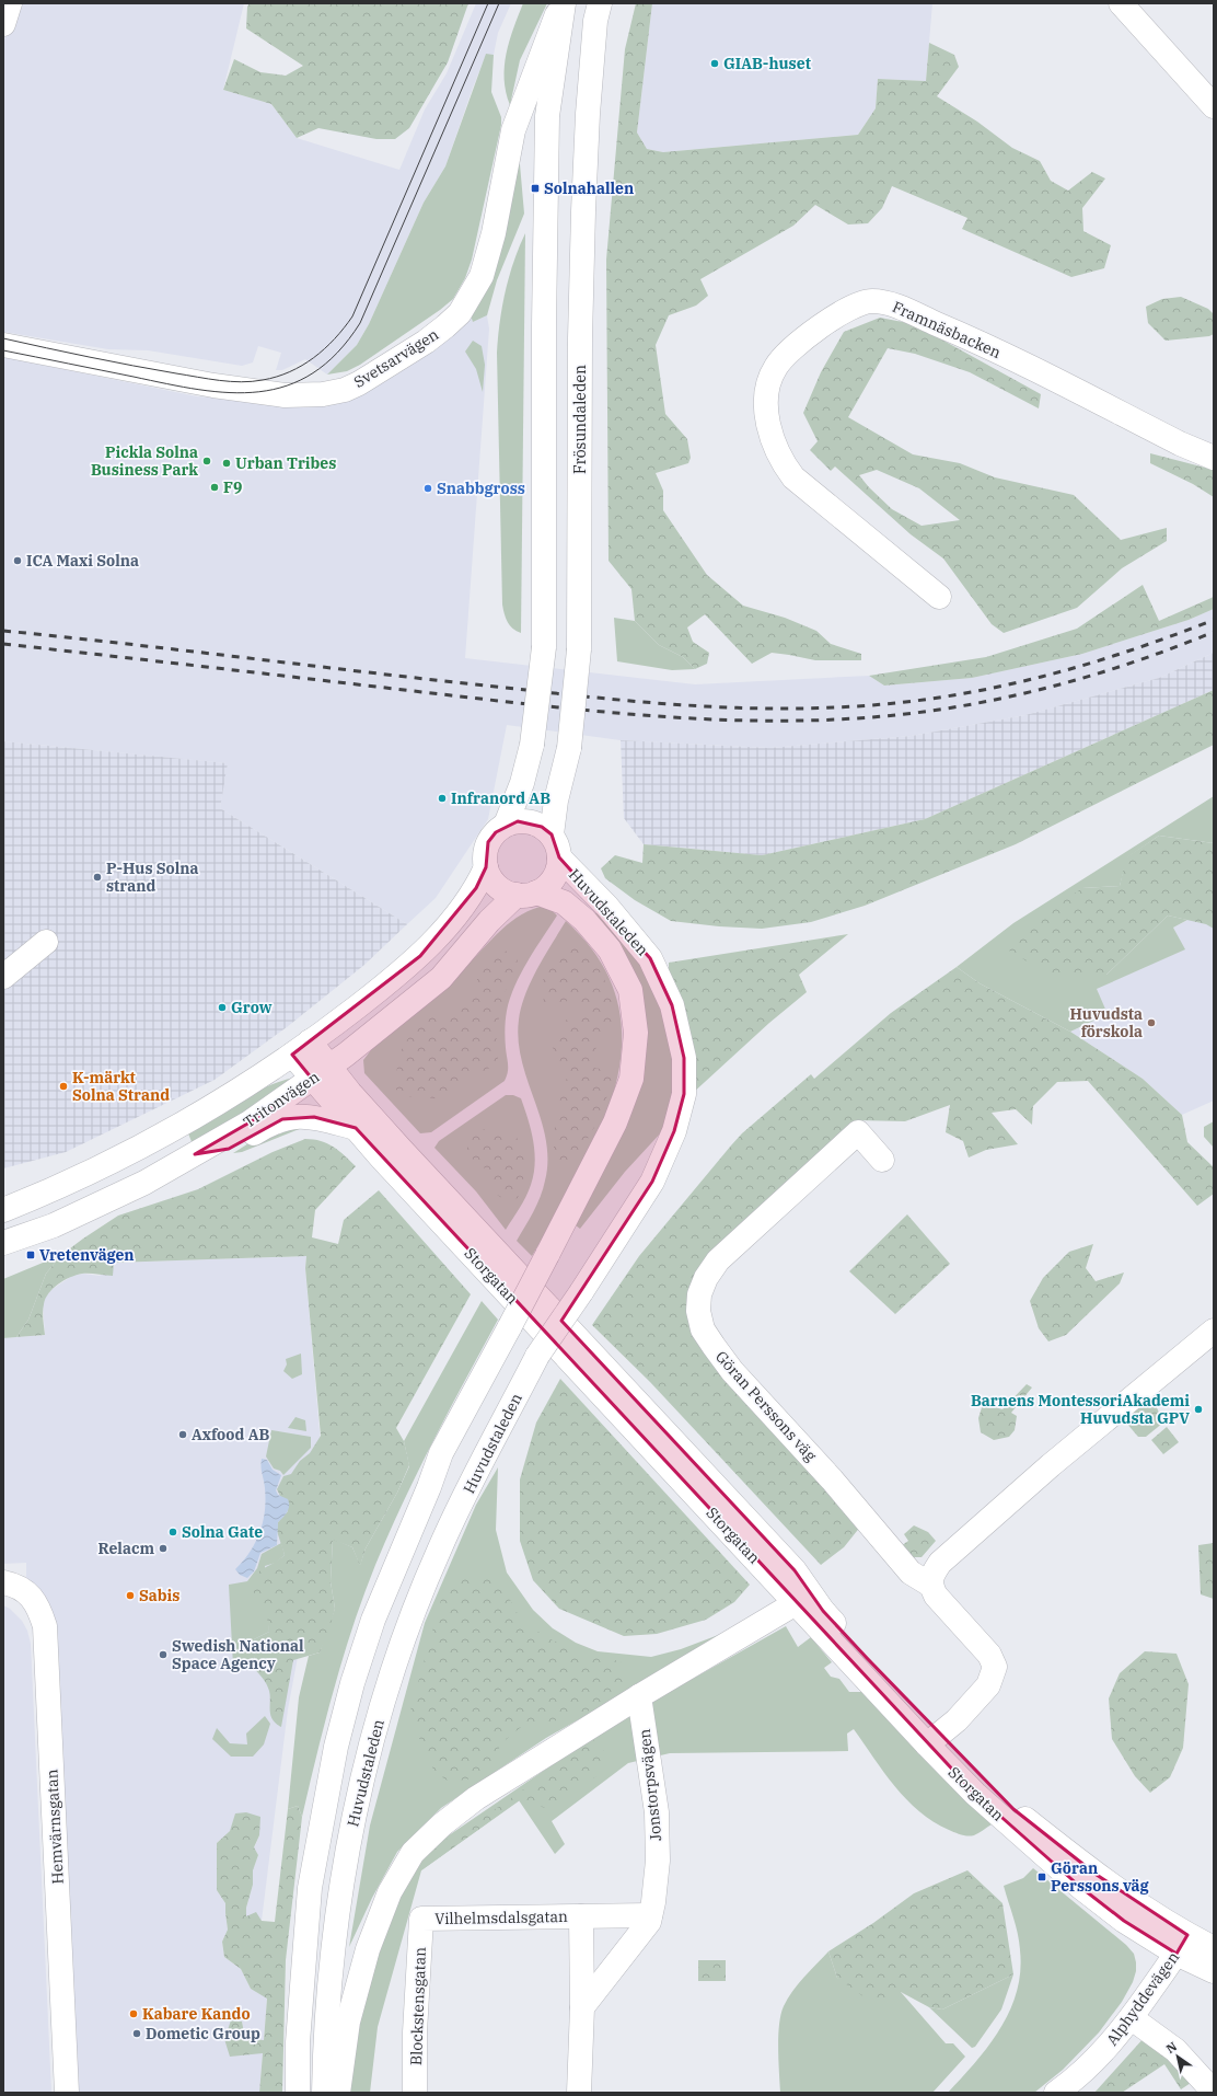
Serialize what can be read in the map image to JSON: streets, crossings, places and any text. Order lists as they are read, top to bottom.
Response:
{
  "streets": {
    "street": [
      "Framnäsbacken",
      "Svetsarvägen",
      "Frösundaleden",
      "Huvudstaleden",
      "Tritonvägen",
      "Storgatan",
      "Göran Perssons väg",
      "Jonstorpsvägen",
      "Hemvärnsgatan",
      "Vilhelmsdalsgatan",
      "Alphyddevägen",
      "Blockstensgatan"
    ]
  },
  "crossings": [
    ["Frösundaleden", "Huvudstaleden"],
    ["Frösundaleden", "Tritonvägen"],
    ["Huvudstaleden", "Tritonvägen"],
    ["Tritonvägen", "Storgatan"],
    ["Storgatan", "Göran Perssons väg"],
    ["Storgatan", "Alphyddevägen"],
    ["Jonstorpsvägen", "Vilhelmsdalsgatan"],
    ["Vilhelmsdalsgatan", "Blockstensgatan"]
  ],
  "places": {
    "other": [
      "GIAB-huset",
      "Pickla Solna Business Park",
      "Urban Tribes",
      "F9",
      "Snabbgross",
      "ICA Maxi Solna",
      "Infranord AB",
      "P-Hus Solna strand",
      "Grow",
      "Huvudsta förskola",
      "K-märkt Solna Strand",
      "Barnens MontessoriAkademi Huvudsta GPV",
      "Axfood AB",
      "Solna Gate",
      "Relacm",
      "Sabis",
      "Swedish National Space Agency",
      "Kabare Kando",
      "Dometic Group"
    ],
    "transit": ["Solnahallen", "Vretenvägen", "Göran Perssons väg"]
  },
  "north": "top left"
}
